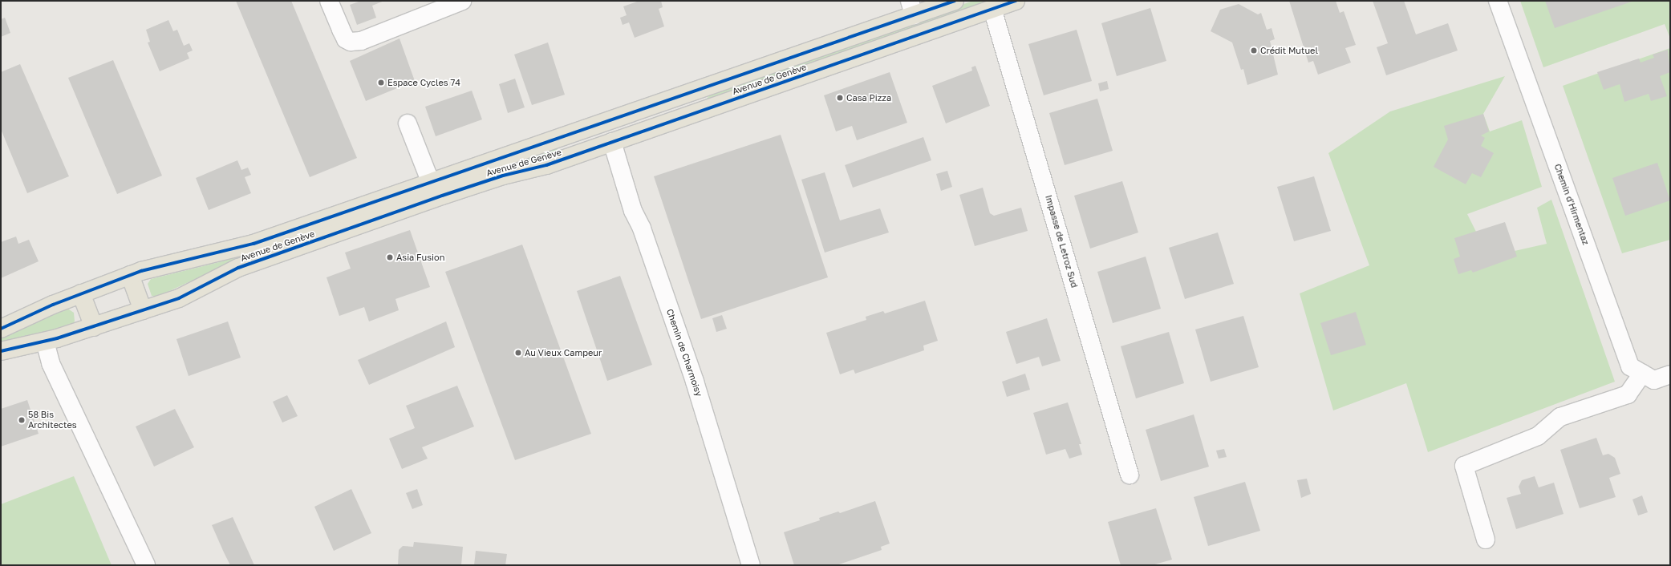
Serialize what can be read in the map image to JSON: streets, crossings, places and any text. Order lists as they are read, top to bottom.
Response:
{
  "streets": {
    "main road": ["Avenue de Genève"],
    "street": ["Chemin d'Hirmentaz", "Impasse de Letroz Sud", "Chemin de Charmoisy"]
  },
  "crossings": [
    ["Avenue de Genève", "Impasse de Letroz Sud"],
    ["Avenue de Genève", "Chemin de Charmoisy"]
  ],
  "places": [
    "Crédit Mutuel",
    "Espace Cycles 74",
    "Casa Pizza",
    "Asia Fusion",
    "Au Vieux Campeur",
    "58 Bis Architectes"
  ]
}
